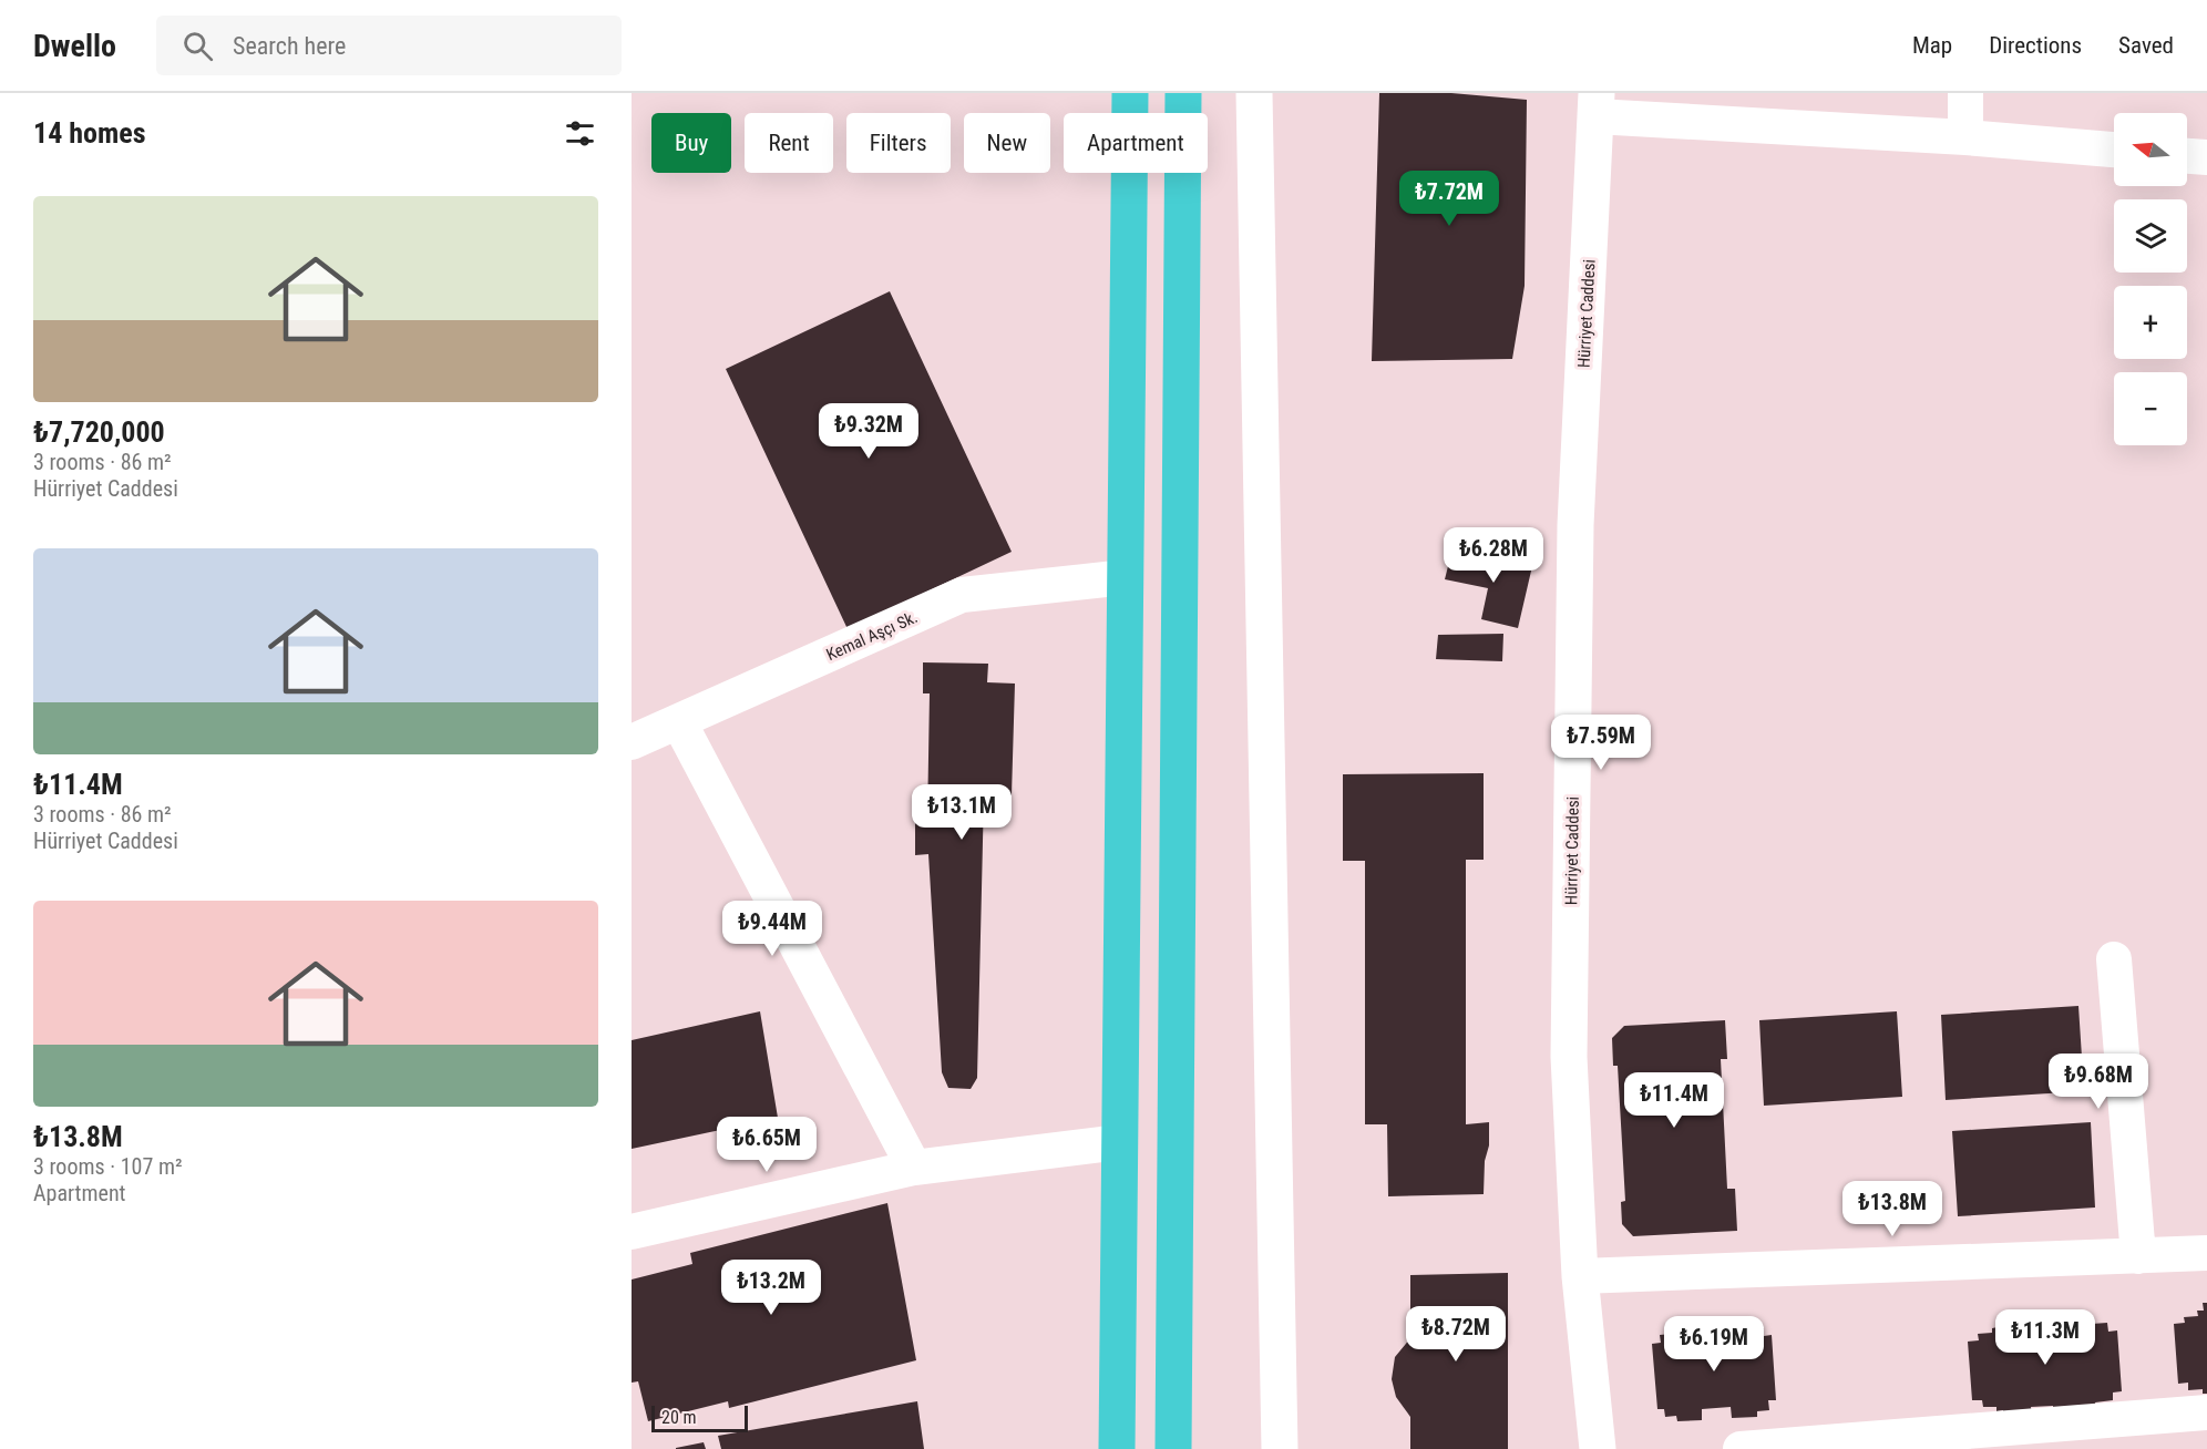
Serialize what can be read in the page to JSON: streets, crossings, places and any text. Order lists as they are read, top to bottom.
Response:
{
  "streets": {
    "main road": ["Hürriyet Caddesi"],
    "street": ["Kemal Aşçı Sk."]
  },
  "scale_bar": "20 m",
  "north": "left",
  "page": {
    "header": "Dwello",
    "search": "Search here",
    "nav": ["Map", "Directions", "Saved"],
    "heading": "14 homes",
    "map_buttons": ["+", "−"],
    "chip": [
      "Buy",
      "Rent",
      "Filters",
      "New",
      "Apartment"
    ],
    "price": [
      "₺7.72M",
      "₺9.32M",
      "₺6.28M",
      "₺7.59M",
      "₺13.1M",
      "₺9.44M",
      "₺9.68M",
      "₺11.4M",
      "₺6.65M",
      "₺13.8M",
      "₺13.2M",
      "₺8.72M",
      "₺11.3M",
      "₺6.19M"
    ],
    "list": [
      {
        "name": "₺7,720,000",
        "note": "3 rooms · 86 m² · Hürriyet Caddesi"
      },
      {
        "name": "₺11.4M",
        "note": "3 rooms · 86 m² · Hürriyet Caddesi"
      },
      {
        "name": "₺13.8M",
        "note": "3 rooms · 107 m² · Apartment"
      }
    ],
    "scale": "20 m"
  }
}
